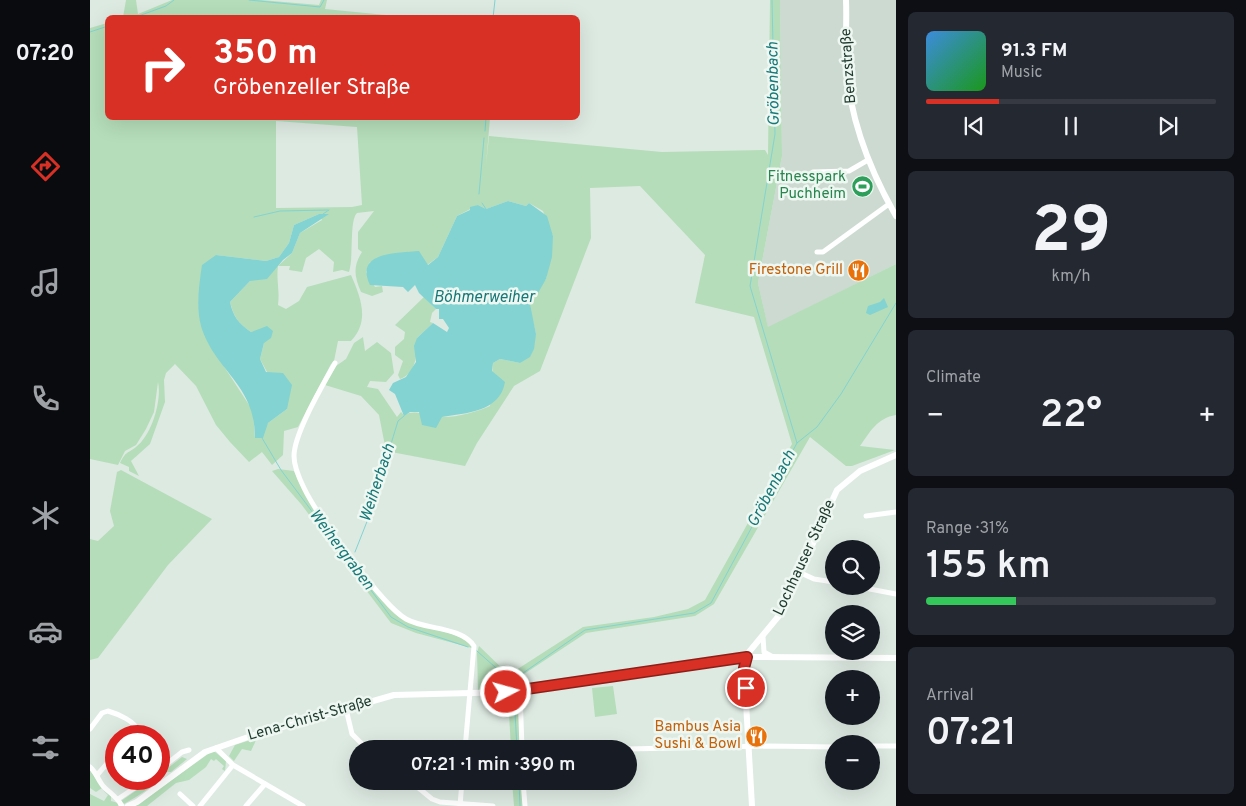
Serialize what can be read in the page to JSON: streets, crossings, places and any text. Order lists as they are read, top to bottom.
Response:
{
  "streets": {
    "street": ["Benzstraße", "Lochhauser Straße", "Lena-Christ-Straße"]
  },
  "crossings": [
    ["Lochhauser Straße", "Lena-Christ-Straße"]
  ],
  "water": [
    "Gröbenbach",
    "Böhmerweiher",
    "Weiherbach",
    "Weihergraben"
  ],
  "places": {
    "sports": ["Fitnesspark Puchheim"],
    "restaurant": ["Firestone Grill", "Bambus Asia Sushi & Bowl"]
  },
  "page": {
    "tabs": "07:20",
    "turn": ["350 m", "Gröbenzeller Straße"],
    "song": ["91.3 FM", "Music"],
    "tile": [
      ["29", "km/h"],
      "Climate",
      ["Range · 31%", "155 km"],
      ["Arrival", "07:21"]
    ],
    "heat": ["−", "22°", "+"],
    "map_buttons": ["+", "−"],
    "limit": "40",
    "trip": "07:21 · 1 min · 390 m"
  }
}
